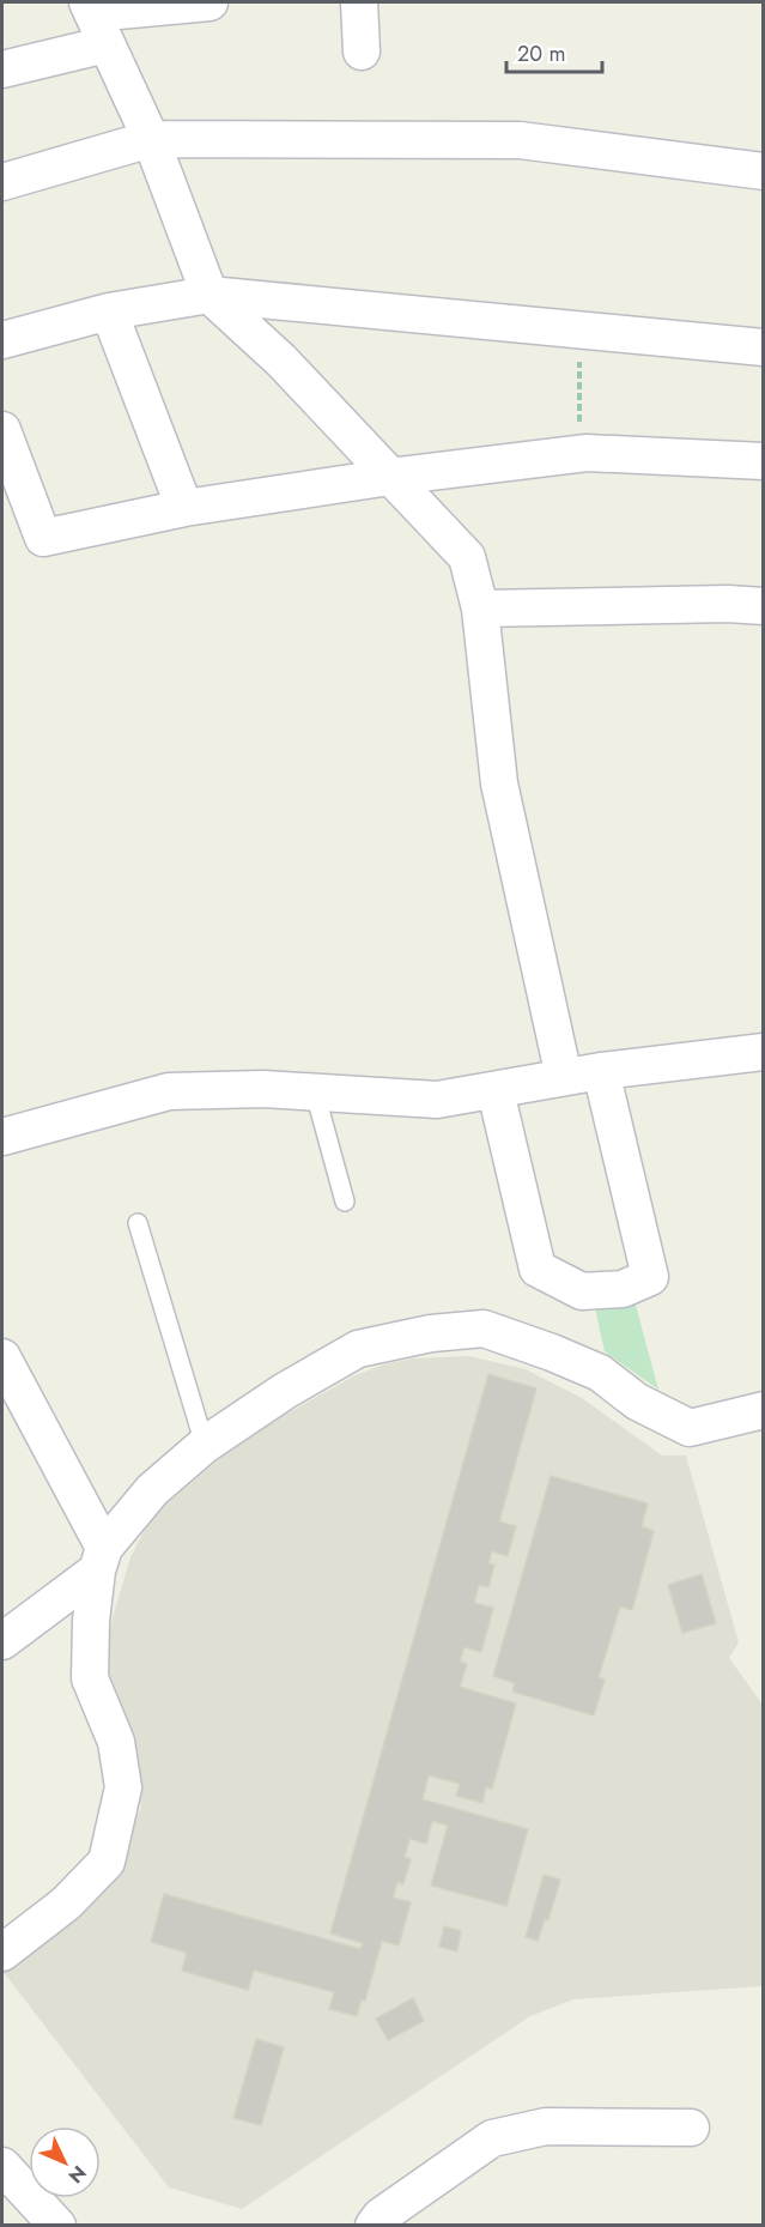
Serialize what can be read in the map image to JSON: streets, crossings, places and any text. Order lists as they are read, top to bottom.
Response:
{
  "scale_bar": "20 m",
  "north": "bottom right"
}
